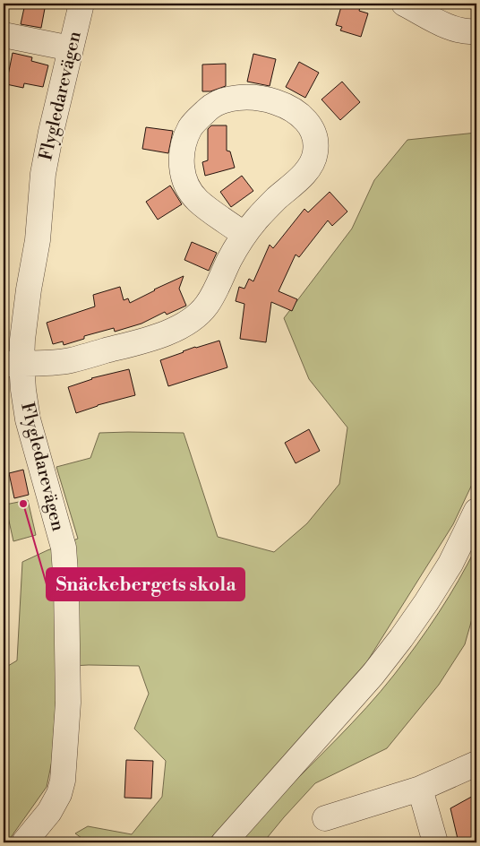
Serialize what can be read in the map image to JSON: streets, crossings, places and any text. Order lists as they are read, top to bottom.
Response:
{
  "streets": {
    "street": ["Flygledarevägen"]
  },
  "places": ["Snäckebergets skola"]
}
